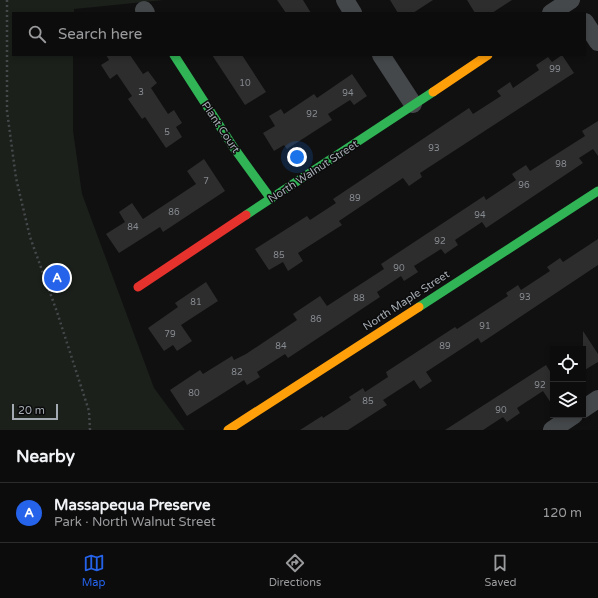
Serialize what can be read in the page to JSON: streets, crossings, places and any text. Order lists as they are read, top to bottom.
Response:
{
  "streets": {
    "street": ["Plant Court", "North Walnut Street", "North Maple Street"]
  },
  "crossings": [
    ["Plant Court", "North Walnut Street"]
  ],
  "house_numbers": [
    "99",
    "10",
    "3",
    "94",
    "92",
    "5",
    "93",
    "98",
    "7",
    "96",
    "89",
    "86",
    "94",
    "84",
    "92",
    "85",
    "90",
    "93",
    "88",
    "81",
    "86",
    "91",
    "79",
    "84",
    "89",
    "82",
    "92",
    "80",
    "85",
    "90"
  ],
  "scale_bar": "20 m",
  "page": {
    "search": "Search here",
    "pins": "A",
    "scale": "20 m",
    "heading": "Nearby",
    "list": [
      {
        "mark": "A",
        "name": "Massapequa Preserve",
        "note": "Park · North Walnut Street",
        "value": "120 m"
      }
    ],
    "nav": ["Map", "Directions", "Saved"]
  }
}
